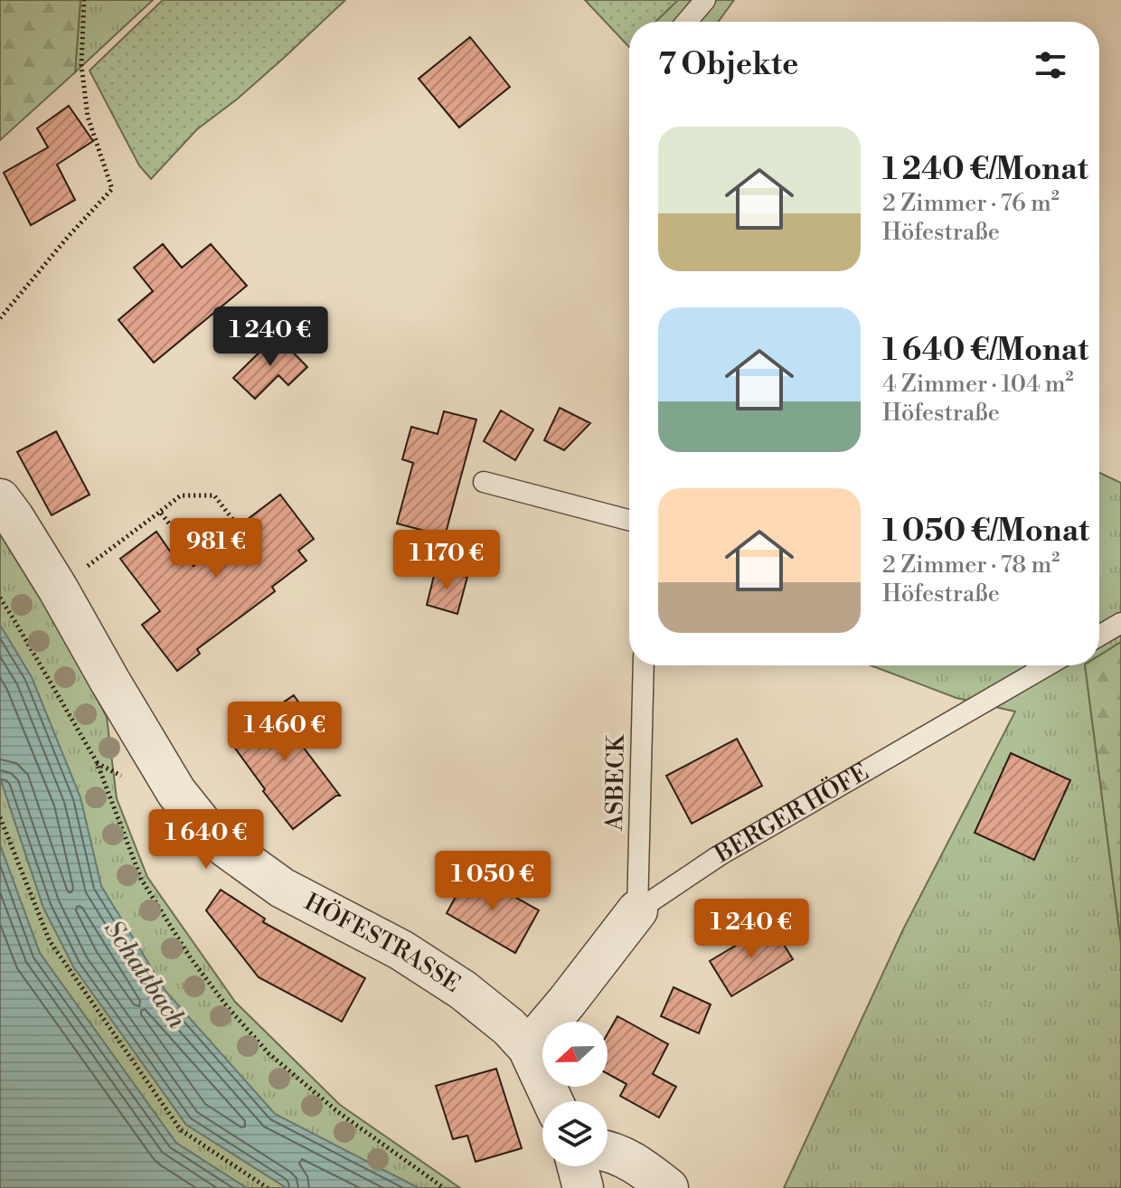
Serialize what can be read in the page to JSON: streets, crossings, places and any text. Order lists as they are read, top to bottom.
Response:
{
  "streets": {
    "street": ["BERGER HÖFE", "HÖFESTRASSE"],
    "lane": ["ASBECK"]
  },
  "crossings": [
    ["ASBECK", "BERGER HÖFE"],
    ["BERGER HÖFE", "HÖFESTRASSE"]
  ],
  "water": ["Schattbach"],
  "north": "left",
  "page": {
    "heading": "7 Objekte",
    "list": [
      {
        "name": "1 240 €/Monat",
        "note": "2 Zimmer · 76 m² · Höfestraße"
      },
      {
        "name": "1 640 €/Monat",
        "note": "4 Zimmer · 104 m² · Höfestraße"
      },
      {
        "name": "1 050 €/Monat",
        "note": "2 Zimmer · 78 m² · Höfestraße"
      }
    ],
    "price": [
      "1 240 €",
      "981 €",
      "1 170 €",
      "1 460 €",
      "1 640 €",
      "1 050 €",
      "1 240 €"
    ]
  }
}
